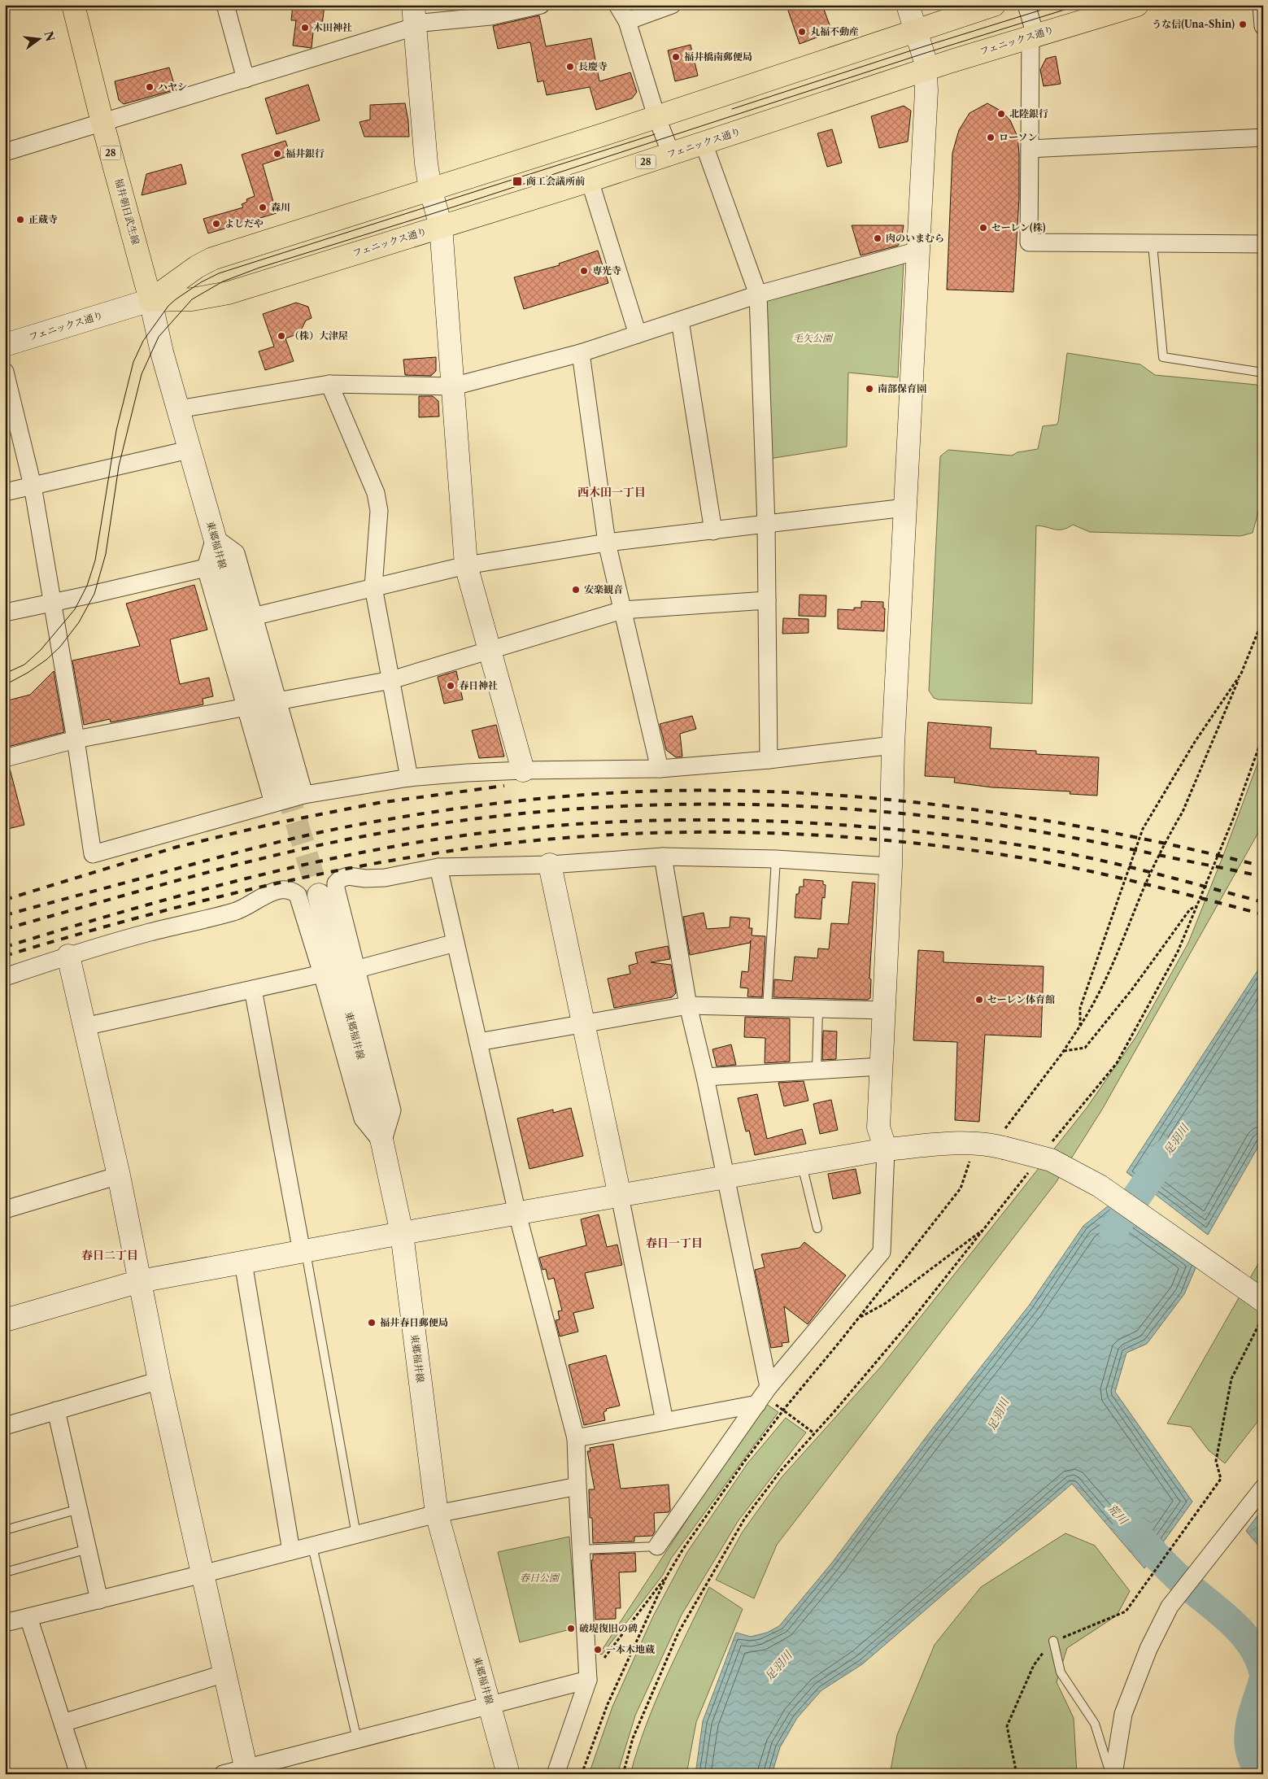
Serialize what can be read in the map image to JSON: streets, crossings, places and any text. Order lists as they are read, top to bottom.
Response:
{
  "streets": {
    "main road": ["フェニックス通り", "28", "福井朝日武生線"],
    "street": ["東郷福井線"]
  },
  "crossings": [
    ["フェニックス通り", "福井朝日武生線"],
    ["フェニックス通り", "東郷福井線"],
    ["福井朝日武生線", "東郷福井線"]
  ],
  "districts": ["西木田一丁目", "春日一丁目", "春日二丁目"],
  "water": ["足羽川", "荒川"],
  "parks": ["毛矢公園", "春日公園"],
  "places": {
    "other": [
      "うな信(Una-Shin)",
      "木田神社",
      "丸福不動産",
      "福井橋南郵便局",
      "長慶寺",
      "ハヤシ",
      "北陸銀行",
      "ローソン",
      "福井銀行",
      "森川",
      "正蔵寺",
      "よしだや",
      "セーレン(株)",
      "肉のいまむら",
      "専光寺",
      "（株）大津屋",
      "南部保育園",
      "安楽観音",
      "春日神社",
      "セーレン体育館",
      "福井春日郵便局",
      "破堤復旧の碑",
      "一本木地蔵"
    ],
    "transit": ["商工会議所前"]
  },
  "north": "right"
}
